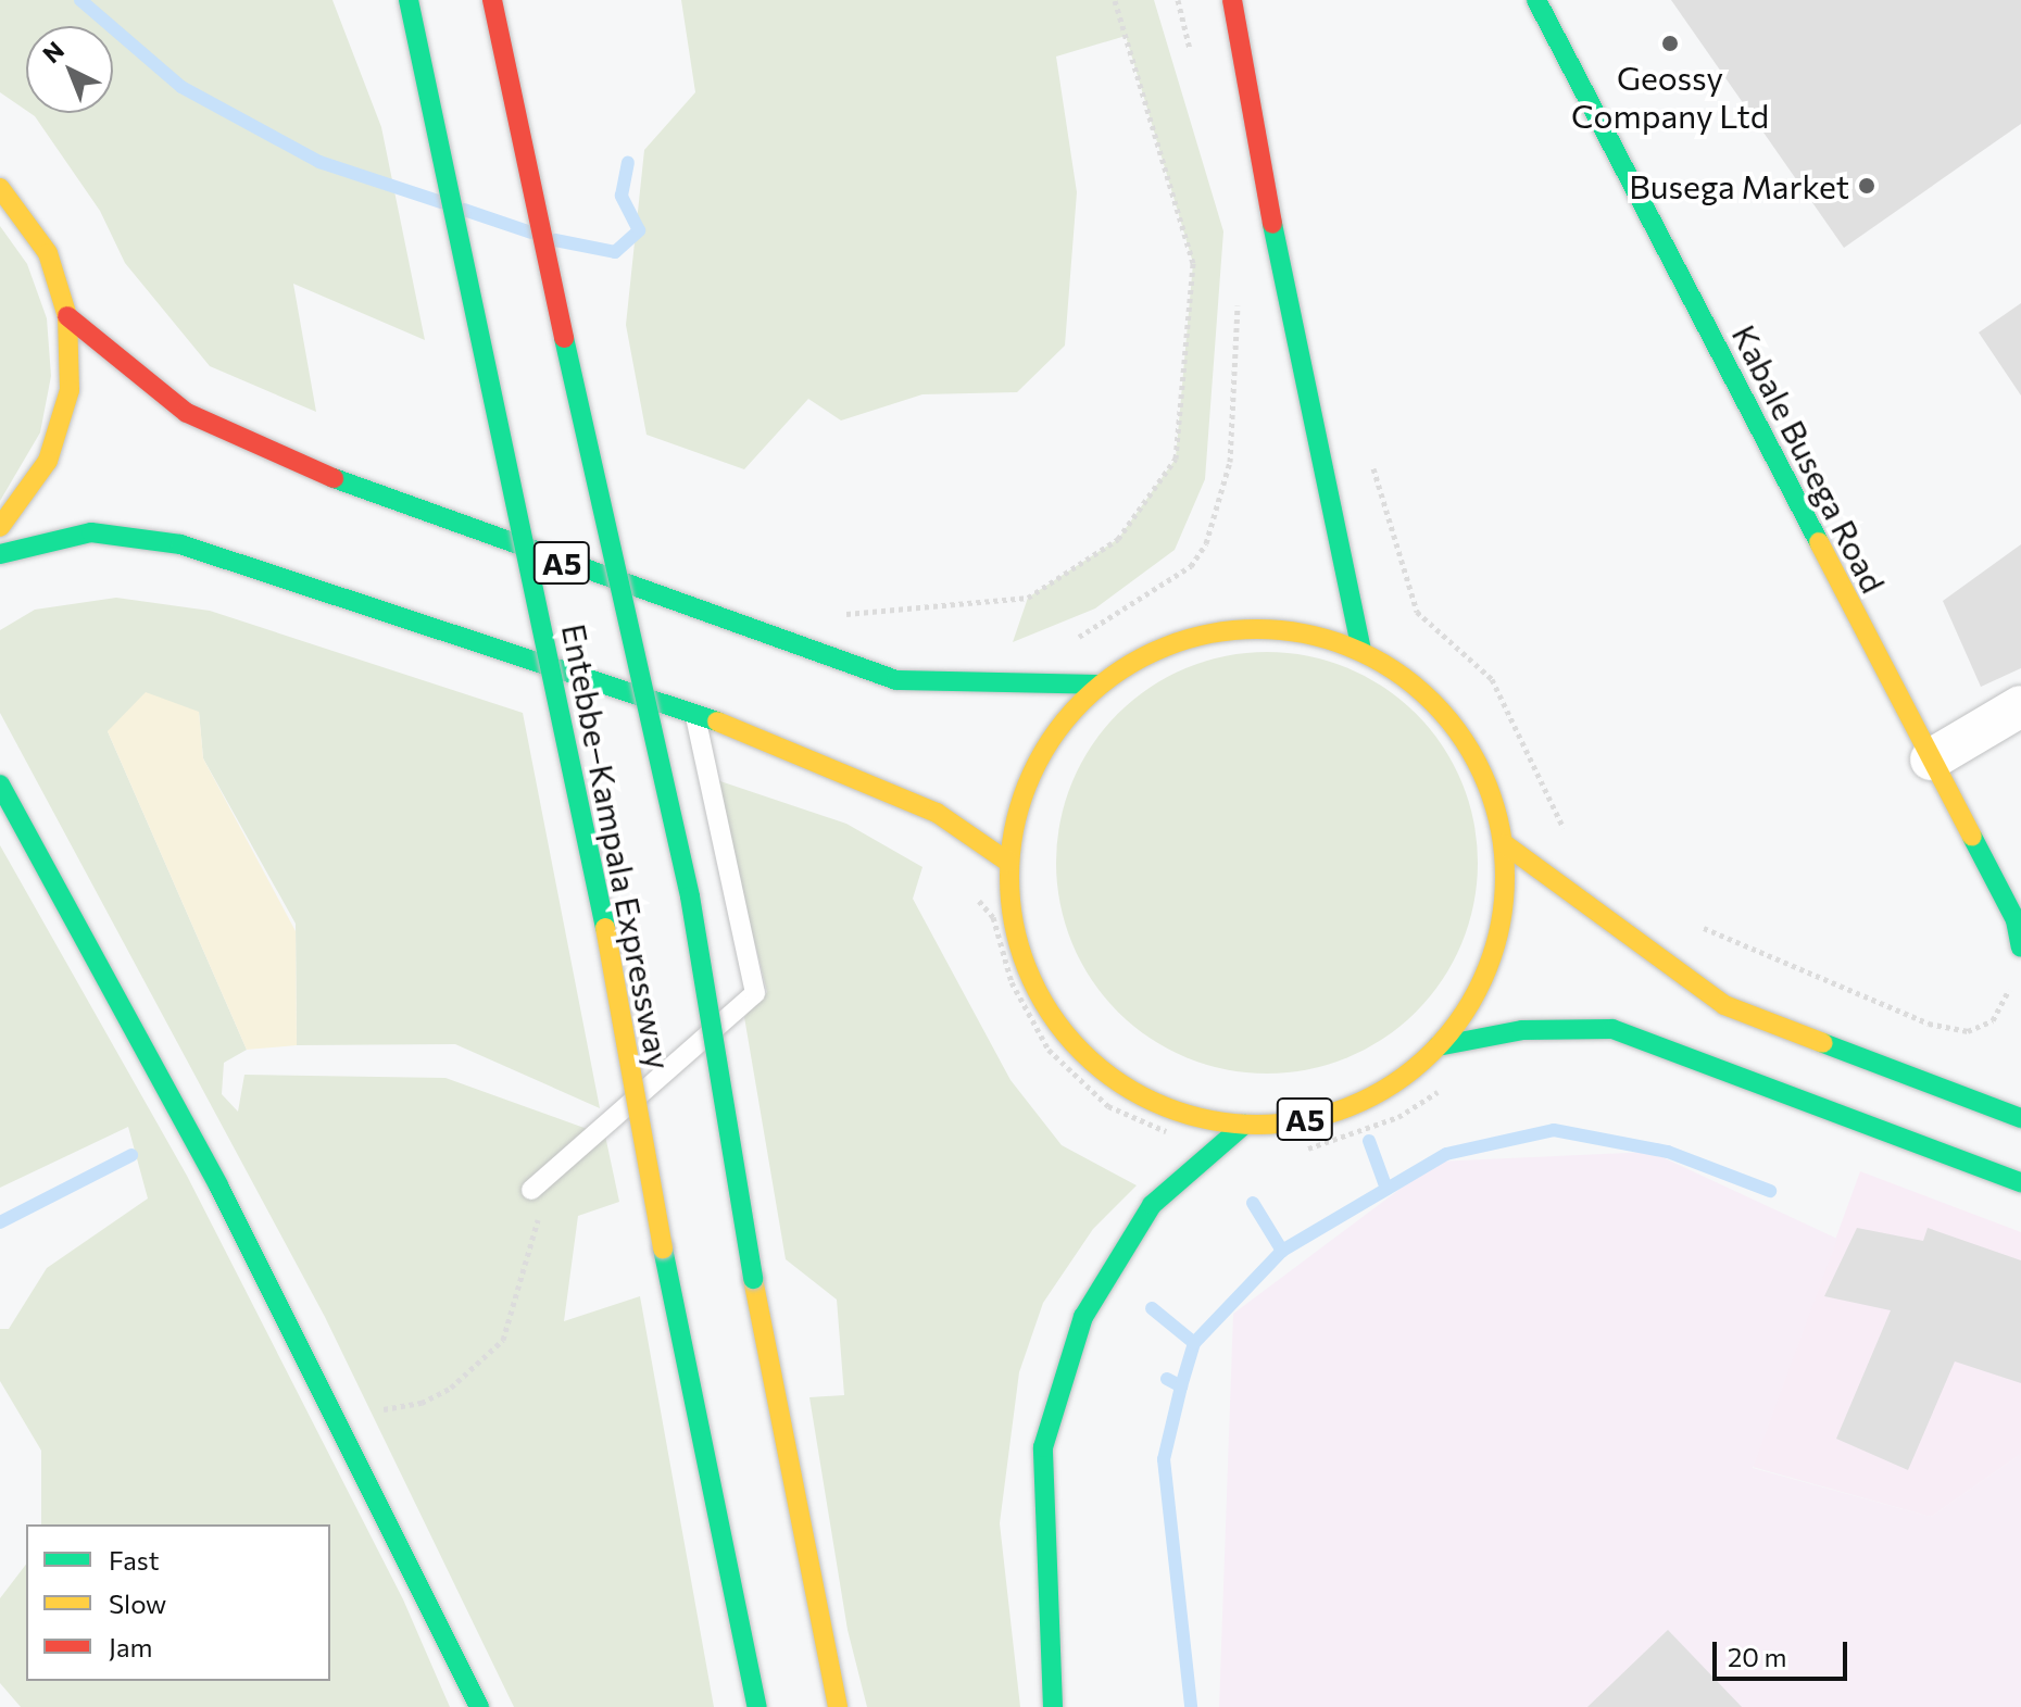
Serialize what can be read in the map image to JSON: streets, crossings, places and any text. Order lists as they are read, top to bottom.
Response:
{
  "streets": {
    "main road": ["Kabale Busega Road", "A5", "Entebbe–Kampala Expressway"]
  },
  "places": ["Geossy Company Ltd", "Busega Market"],
  "legend": ["Fast", "Slow", "Jam"],
  "scale_bar": "20 m",
  "north": "top left"
}
